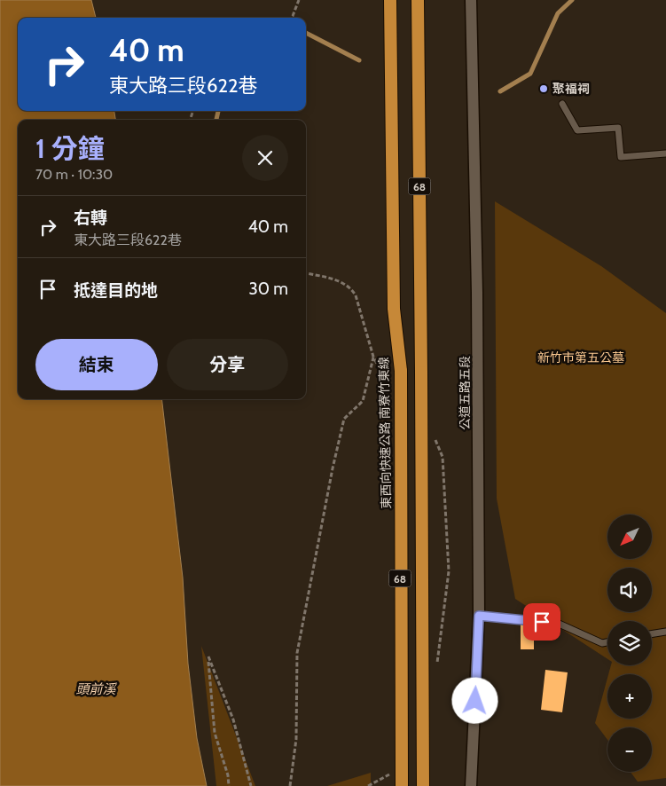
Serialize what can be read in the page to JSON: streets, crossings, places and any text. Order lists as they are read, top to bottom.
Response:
{
  "streets": {
    "highway": ["68", "東西向快速公路 南寮竹東線"],
    "street": ["公道五路五段"]
  },
  "water": ["頭前溪"],
  "parks": ["新竹市第五公墓"],
  "places": ["聚福祠"],
  "north": "bottom left",
  "page": {
    "turn": ["40 m", "東大路三段622巷"],
    "heading": ["1 分鐘", "70 m · 10:30"],
    "list": [
      {
        "name": "右轉",
        "note": "東大路三段622巷",
        "value": "40 m"
      },
      {
        "name": "抵達目的地",
        "value": "30 m"
      }
    ],
    "buttons": ["結束", "分享"],
    "map_buttons": ["+", "−"]
  }
}
